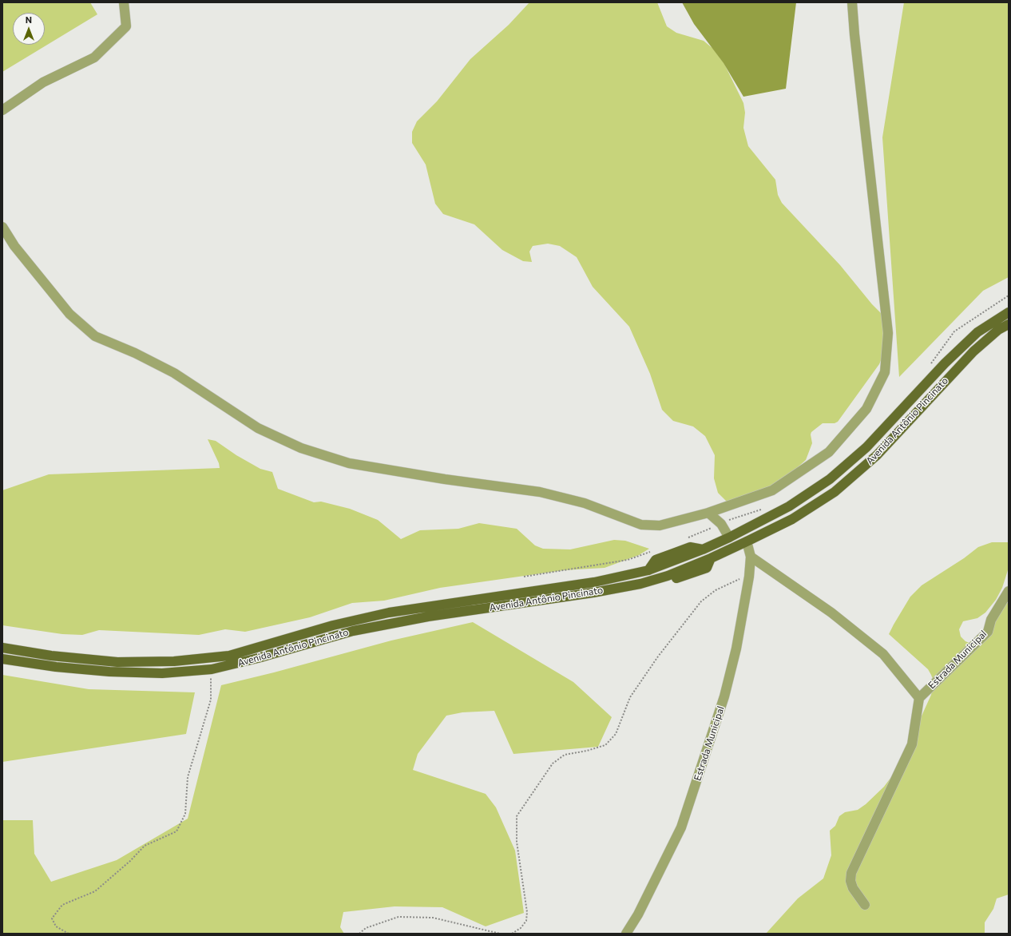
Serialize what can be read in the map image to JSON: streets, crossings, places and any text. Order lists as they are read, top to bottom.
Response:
{
  "streets": {
    "main road": ["Avenida Antônio Pincinato"],
    "street": ["Estrada Municipal"]
  },
  "crossings": [
    ["Avenida Antônio Pincinato", "Estrada Municipal"]
  ],
  "north": "top"
}
